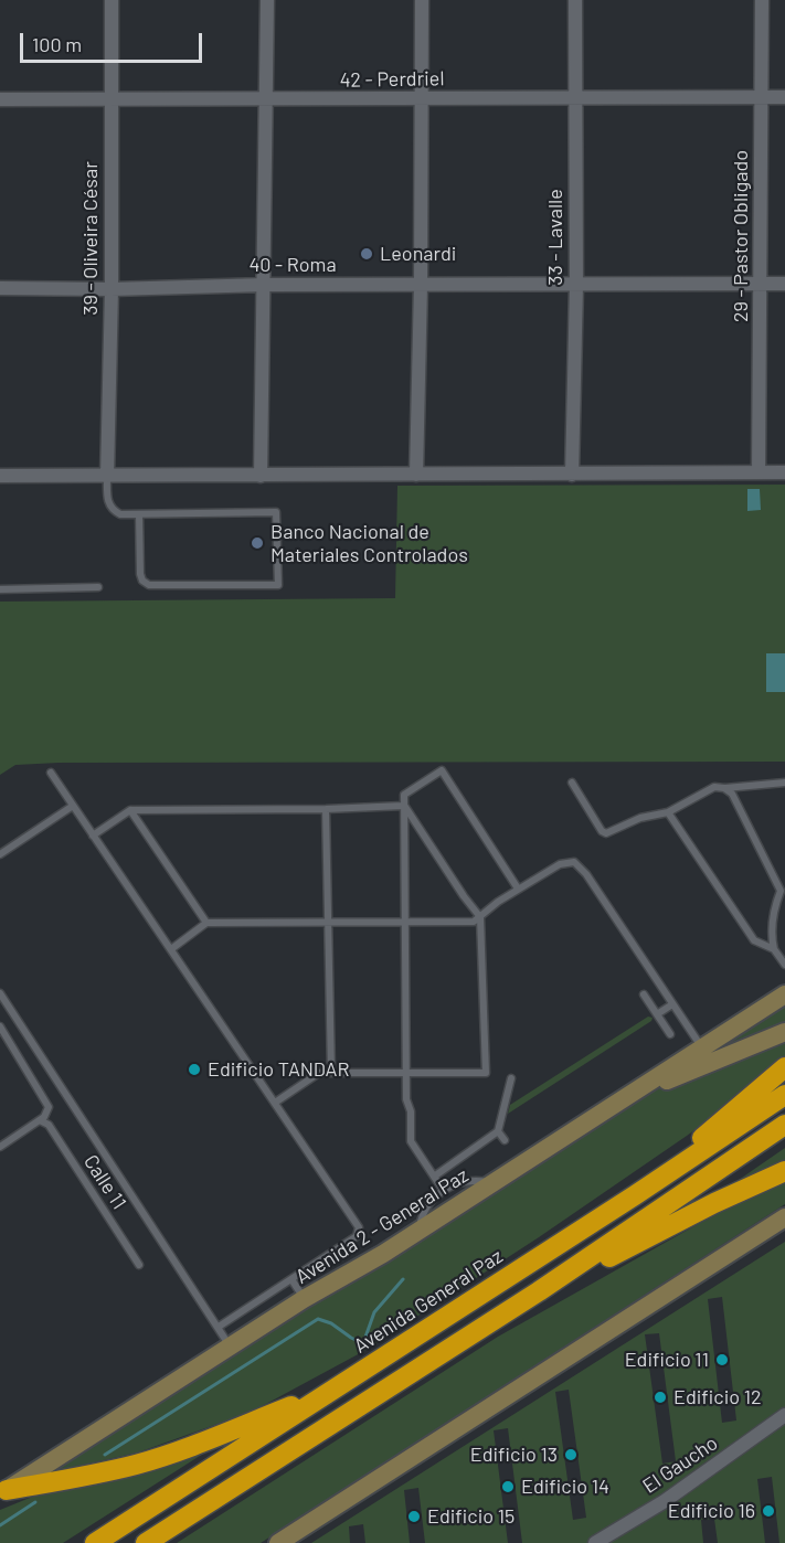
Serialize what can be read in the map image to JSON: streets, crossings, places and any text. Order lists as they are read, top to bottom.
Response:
{
  "streets": {
    "highway": ["Avenida General Paz"],
    "street": [
      "42 - Perdriel",
      "29 - Pastor Obligado",
      "33 - Lavalle",
      "39 - Oliveira César",
      "40 - Roma",
      "Avenida 2 - General Paz",
      "El Gaucho"
    ],
    "lane": ["Calle 11"]
  },
  "crossings": [
    ["42 - Perdriel", "29 - Pastor Obligado"],
    ["42 - Perdriel", "33 - Lavalle"],
    ["42 - Perdriel", "39 - Oliveira César"],
    ["29 - Pastor Obligado", "40 - Roma"],
    ["33 - Lavalle", "40 - Roma"],
    ["39 - Oliveira César", "40 - Roma"]
  ],
  "places": [
    "Leonardi",
    "Banco Nacional de Materiales Controlados",
    "Edificio TANDAR",
    "Edificio 11",
    "Edificio 12",
    "Edificio 13",
    "Edificio 14",
    "Edificio 16",
    "Edificio 15"
  ],
  "scale_bar": "100 m"
}
